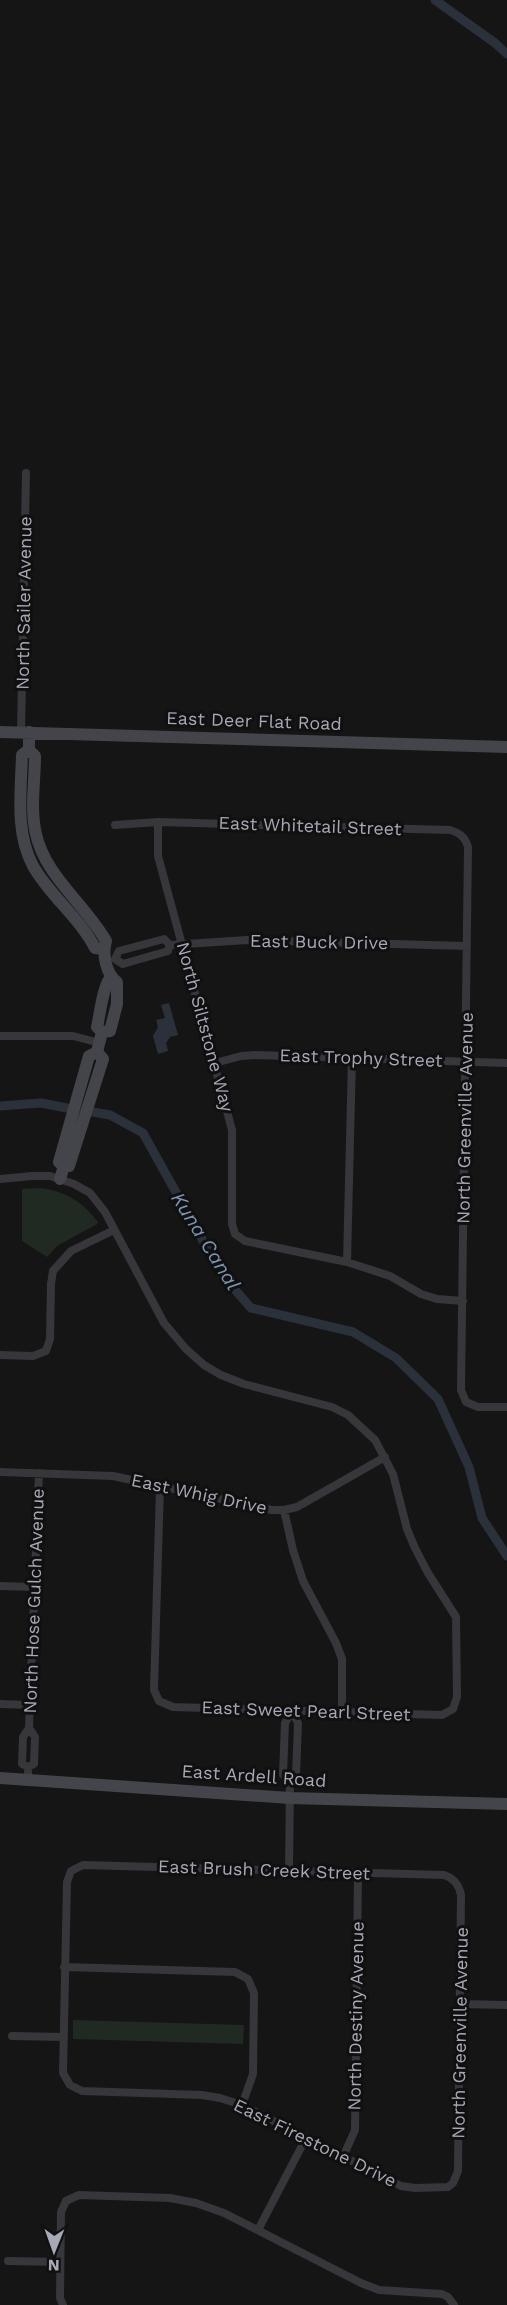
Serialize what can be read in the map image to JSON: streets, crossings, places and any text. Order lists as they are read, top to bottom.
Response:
{
  "streets": {
    "street": [
      "North Sailer Avenue",
      "East Deer Flat Road",
      "East Whitetail Street",
      "East Buck Drive",
      "North Siltstone Way",
      "East Trophy Street",
      "North Greenville Avenue",
      "East Whig Drive",
      "North Hose Gulch Avenue",
      "East Sweet Pearl Street",
      "East Ardell Road",
      "East Brush Creek Street",
      "North Destiny Avenue",
      "East Firestone Drive"
    ]
  },
  "crossings": [
    ["North Sailer Avenue", "East Deer Flat Road"],
    ["East Whitetail Street", "North Siltstone Way"],
    ["East Whitetail Street", "North Greenville Avenue"],
    ["East Buck Drive", "North Siltstone Way"],
    ["East Buck Drive", "North Greenville Avenue"],
    ["North Siltstone Way", "East Trophy Street"],
    ["East Trophy Street", "North Greenville Avenue"],
    ["North Greenville Avenue", "East Brush Creek Street"],
    ["North Greenville Avenue", "East Firestone Drive"],
    ["East Whig Drive", "North Hose Gulch Avenue"],
    ["East Whig Drive", "East Sweet Pearl Street"],
    ["North Hose Gulch Avenue", "East Ardell Road"],
    ["East Brush Creek Street", "North Destiny Avenue"],
    ["North Destiny Avenue", "East Firestone Drive"]
  ],
  "water": ["Kuna Canal"],
  "north": "bottom"
}
